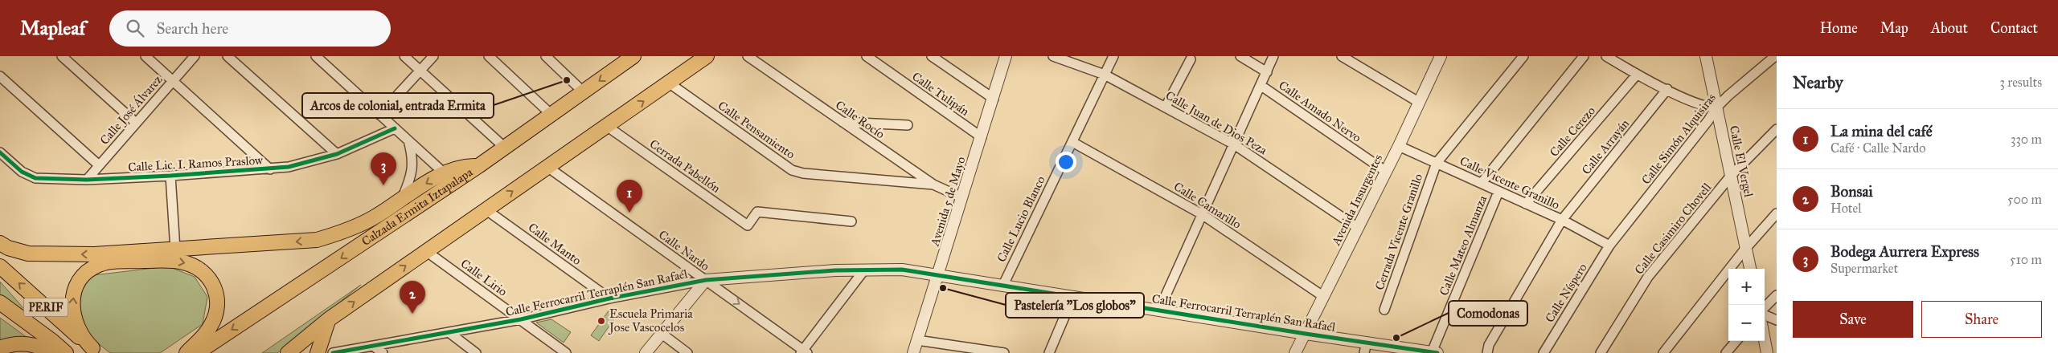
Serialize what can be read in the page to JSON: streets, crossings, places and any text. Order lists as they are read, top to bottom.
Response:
{
  "streets": {
    "main road": ["Calzada Ermita Iztapalapa", "PERIF"],
    "street": [
      "Calle Tulipán",
      "Calle José Álvarez",
      "Calle Amado Nervo",
      "Calle Rocío",
      "Calle Juan de Dios Peza",
      "Calle Pensamiento",
      "Calle Cerezo",
      "Calle Simón Alquisiras",
      "Calle Arrayán",
      "Calle El Vergel",
      "Calle Lic. I. Ramos Praslow",
      "Cerrada Pabellón",
      "Calle Vicente Granillo",
      "Avenida Insurgentes",
      "Avenida 5 de Mayo",
      "Calle Camarillo",
      "Calle Lucio Blanco",
      "Calle Casimiro Chovell",
      "Cerrada Vicente Granillo",
      "Calle Manto",
      "Calle Mateo Almanza",
      "Calle Nardo",
      "Calle Lirio",
      "Calle Ferrocarril Terraplén San Rafaél",
      "Calle Níspero"
    ]
  },
  "crossings": [
    ["Calle Tulipán", "Avenida 5 de Mayo"],
    ["Calle José Álvarez", "Calle Lic. I. Ramos Praslow"],
    ["Calle Amado Nervo", "Avenida Insurgentes"],
    ["Calle Rocío", "Calle Pensamiento"],
    ["Calle Rocío", "Avenida 5 de Mayo"],
    ["Calle Juan de Dios Peza", "Avenida Insurgentes"],
    ["Calle Juan de Dios Peza", "Calle Lucio Blanco"],
    ["Calle Cerezo", "Calle Vicente Granillo"],
    ["Calle Simón Alquisiras", "Calle El Vergel"],
    ["Calle Simón Alquisiras", "Calle Vicente Granillo"],
    ["Calle Simón Alquisiras", "Calle Níspero"],
    ["Calle Arrayán", "Calle Vicente Granillo"],
    ["Calle El Vergel", "Calle Casimiro Chovell"],
    ["Calle Vicente Granillo", "Avenida Insurgentes"],
    ["Calle Vicente Granillo", "Cerrada Vicente Granillo"],
    ["Calle Vicente Granillo", "Calle Mateo Almanza"],
    ["Calle Vicente Granillo", "Calle Níspero"],
    ["Avenida Insurgentes", "Calle Camarillo"],
    ["Avenida Insurgentes", "Calle Ferrocarril Terraplén San Rafaél"],
    ["Avenida 5 de Mayo", "Calle Ferrocarril Terraplén San Rafaél"],
    ["Calle Camarillo", "Calle Lucio Blanco"],
    ["Calle Lucio Blanco", "Calle Ferrocarril Terraplén San Rafaél"],
    ["Calle Manto", "Calle Ferrocarril Terraplén San Rafaél"],
    ["Calle Mateo Almanza", "Calle Ferrocarril Terraplén San Rafaél"],
    ["Calle Nardo", "Calle Ferrocarril Terraplén San Rafaél"],
    ["Calle Lirio", "Calle Ferrocarril Terraplén San Rafaél"]
  ],
  "one_way": ["Calle Nardo"],
  "places": [
    "Arcos de colonial, entrada Ermita",
    "Pastelería \"Los globos\"",
    "Escuela Primaria Jose Vascocelos",
    "Comodonas"
  ],
  "page": {
    "header": "Mapleaf",
    "search": "Search here",
    "nav": [
      "Home",
      "Map",
      "About",
      "Contact"
    ],
    "heading": ["Nearby", "3 results"],
    "list": [
      {
        "mark": "1",
        "name": "La mina del café",
        "note": "Café · Calle Nardo",
        "value": "330 m"
      },
      {
        "mark": "2",
        "name": "Bonsai",
        "note": "Hotel",
        "value": "500 m"
      },
      {
        "mark": "3",
        "name": "Bodega Aurrera Express",
        "note": "Supermarket",
        "value": "510 m"
      }
    ],
    "pins": ["3", "1", "2"],
    "map_buttons": ["+", "−"],
    "buttons": ["Save", "Share"]
  }
}
